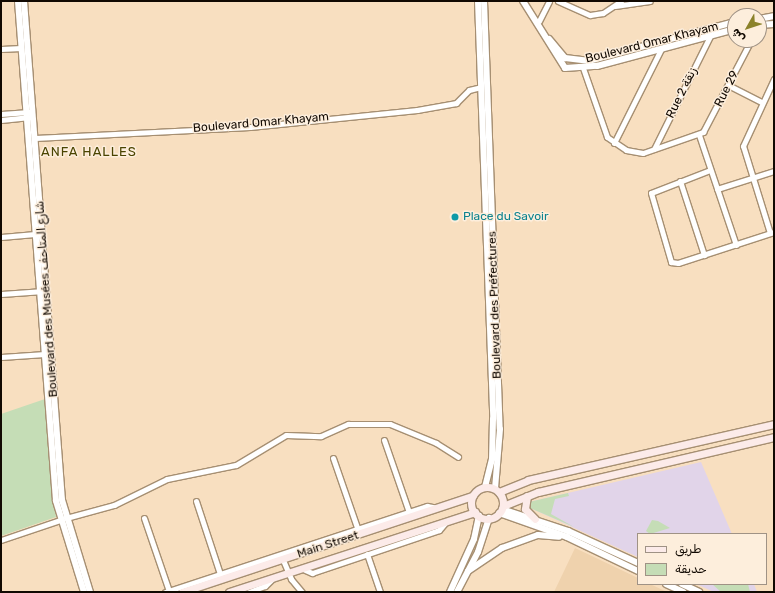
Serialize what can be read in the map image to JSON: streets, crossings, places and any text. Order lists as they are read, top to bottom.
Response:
{
  "streets": {
    "main road": ["Main Street"],
    "street": [
      "Boulevard Omar Khayam",
      "Rue 29",
      "Rue 2 زنقة",
      "Boulevard des Musées شارع المتاحف",
      "Boulevard des Préfectures"
    ]
  },
  "crossings": [
    ["Boulevard Omar Khayam", "Rue 2 زنقة"],
    ["Boulevard Omar Khayam", "Boulevard des Musées شارع المتاحف"],
    ["Boulevard Omar Khayam", "Boulevard des Préfectures"],
    ["Boulevard des Préfectures", "Main Street"]
  ],
  "districts": ["ANFA HALLES"],
  "places": ["Place du Savoir"],
  "legend": ["طريق", "حديقة"],
  "north": "bottom left"
}
